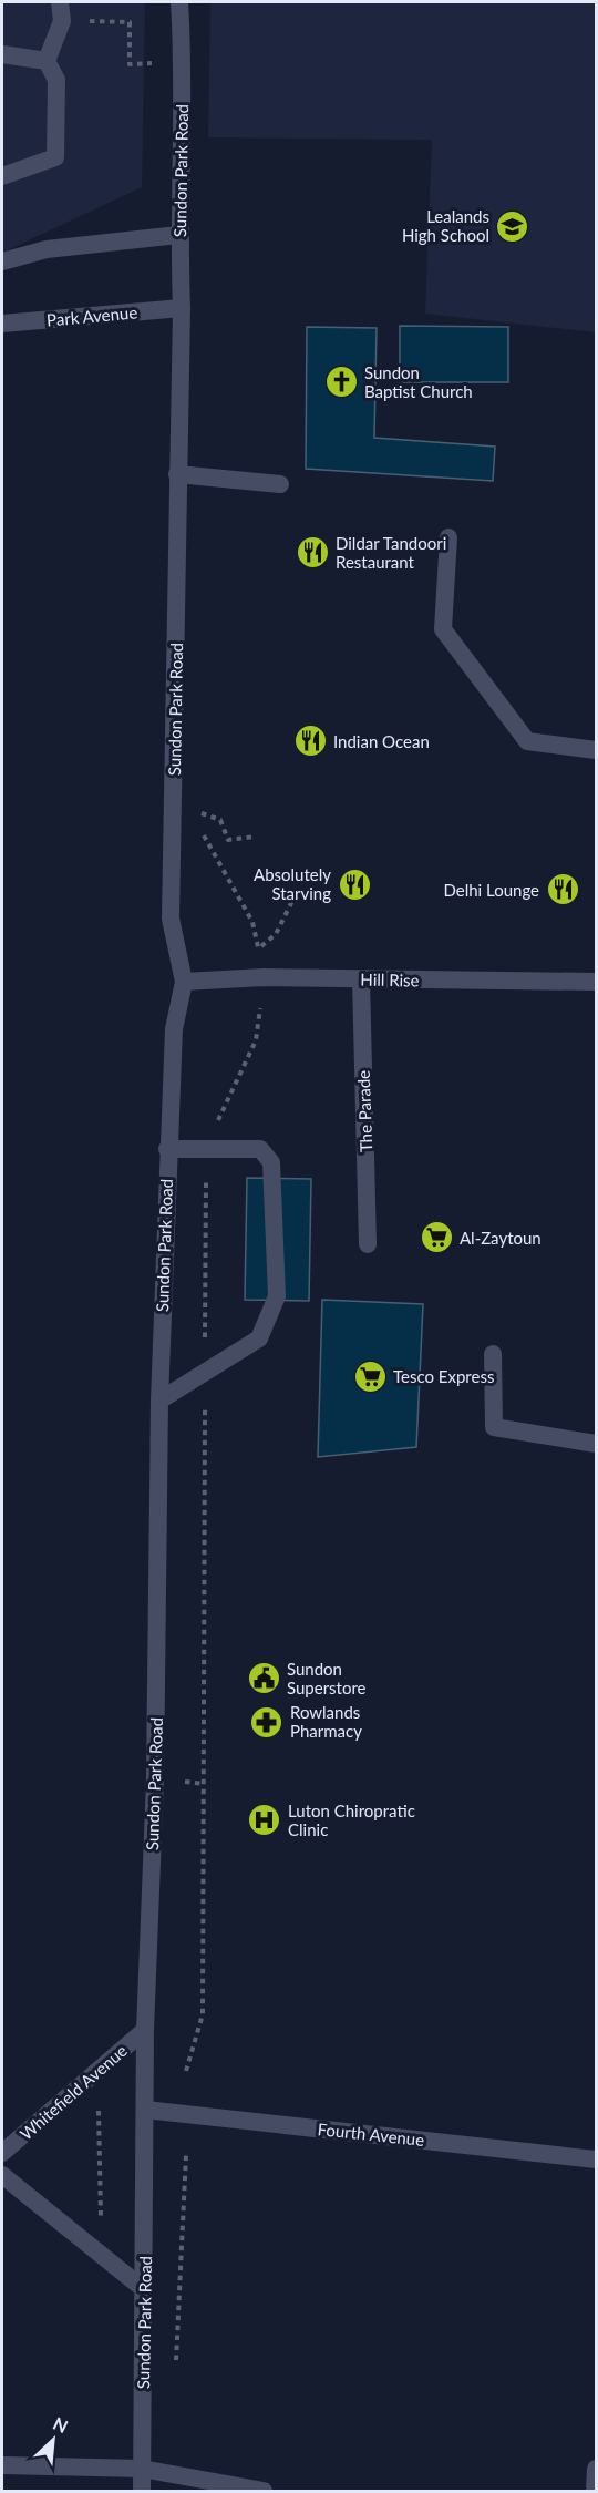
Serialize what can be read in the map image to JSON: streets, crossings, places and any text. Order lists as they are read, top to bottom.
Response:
{
  "streets": {
    "street": [
      "Sundon Park Road",
      "Park Avenue",
      "Hill Rise",
      "The Parade",
      "Whitefield Avenue",
      "Fourth Avenue"
    ]
  },
  "crossings": [
    ["Sundon Park Road", "Park Avenue"],
    ["Sundon Park Road", "Hill Rise"],
    ["Sundon Park Road", "Whitefield Avenue"],
    ["Sundon Park Road", "Fourth Avenue"],
    ["Hill Rise", "The Parade"]
  ],
  "places": {
    "school or university": ["Lealands High School"],
    "church": ["Sundon Baptist Church"],
    "restaurant": [
      "Dildar Tandoori Restaurant",
      "Indian Ocean",
      "Absolutely Starving",
      "Delhi Lounge"
    ],
    "supermarket": ["Al-Zaytoun", "Tesco Express"],
    "public building": ["Sundon Superstore"],
    "pharmacy": ["Rowlands Pharmacy"],
    "hospital": ["Luton Chiropratic Clinic"]
  },
  "north": "top right"
}
